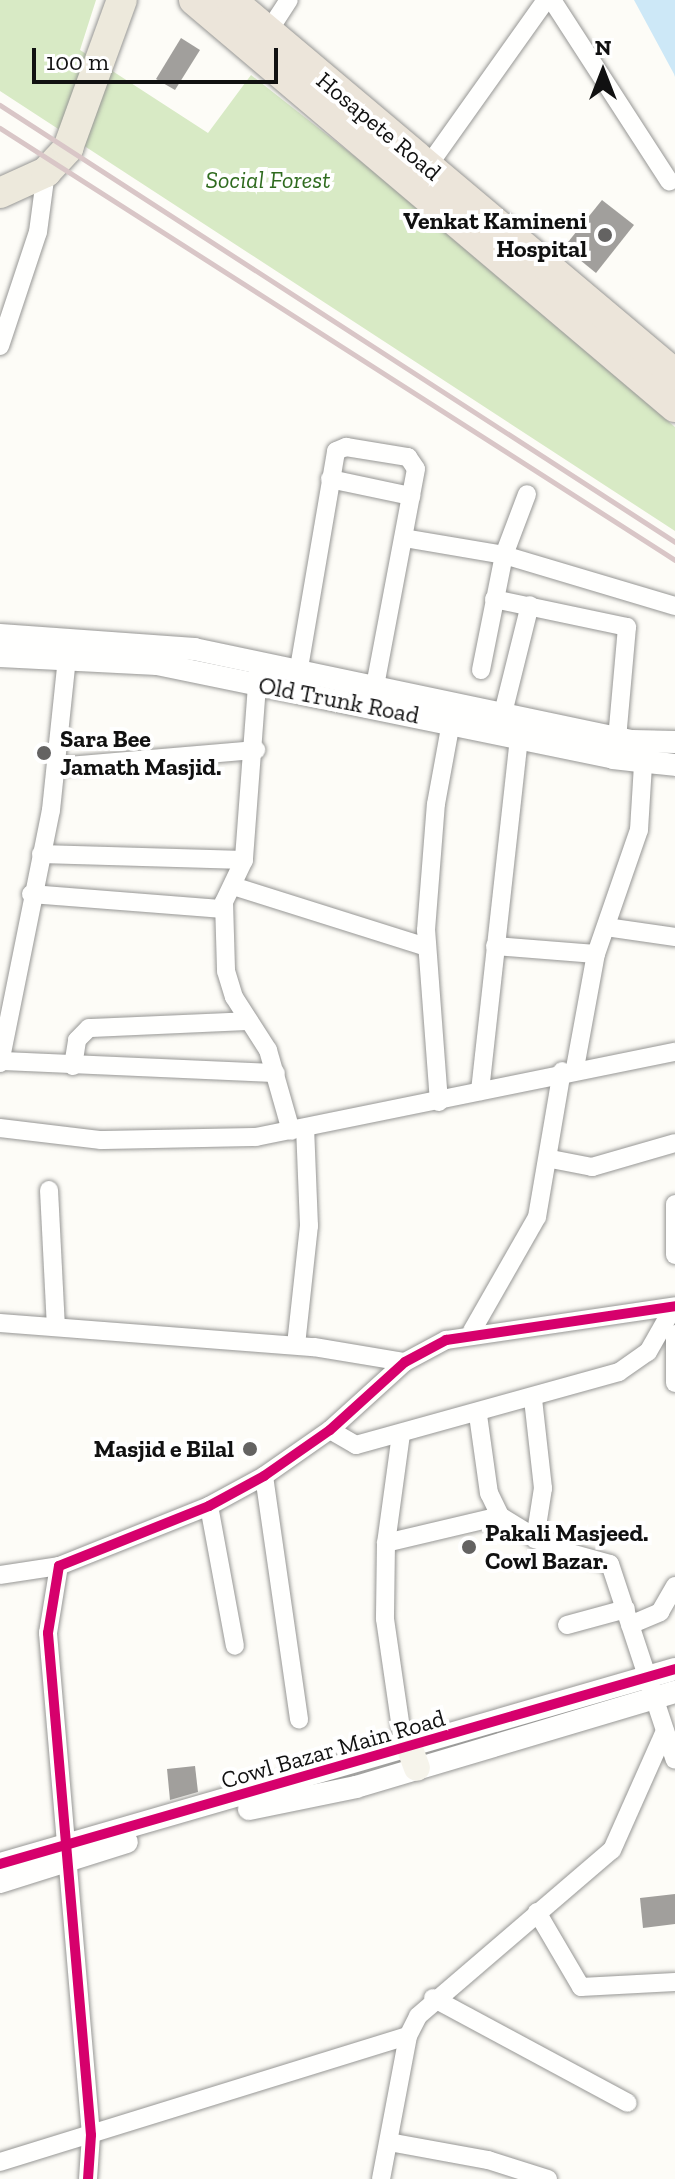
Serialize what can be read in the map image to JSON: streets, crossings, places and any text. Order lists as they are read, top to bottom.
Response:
{
  "streets": {
    "highway": ["Hosapete Road"],
    "street": ["Old Trunk Road", "Cowl Bazar Main Road"]
  },
  "parks": ["Social Forest"],
  "places": [
    "Venkat Kamineni Hospital",
    "Sara Bee Jamath Masjid.",
    "Masjid e Bilal",
    "Pakali Masjeed. Cowl Bazar."
  ],
  "scale_bar": "100 m",
  "north": "top"
}
